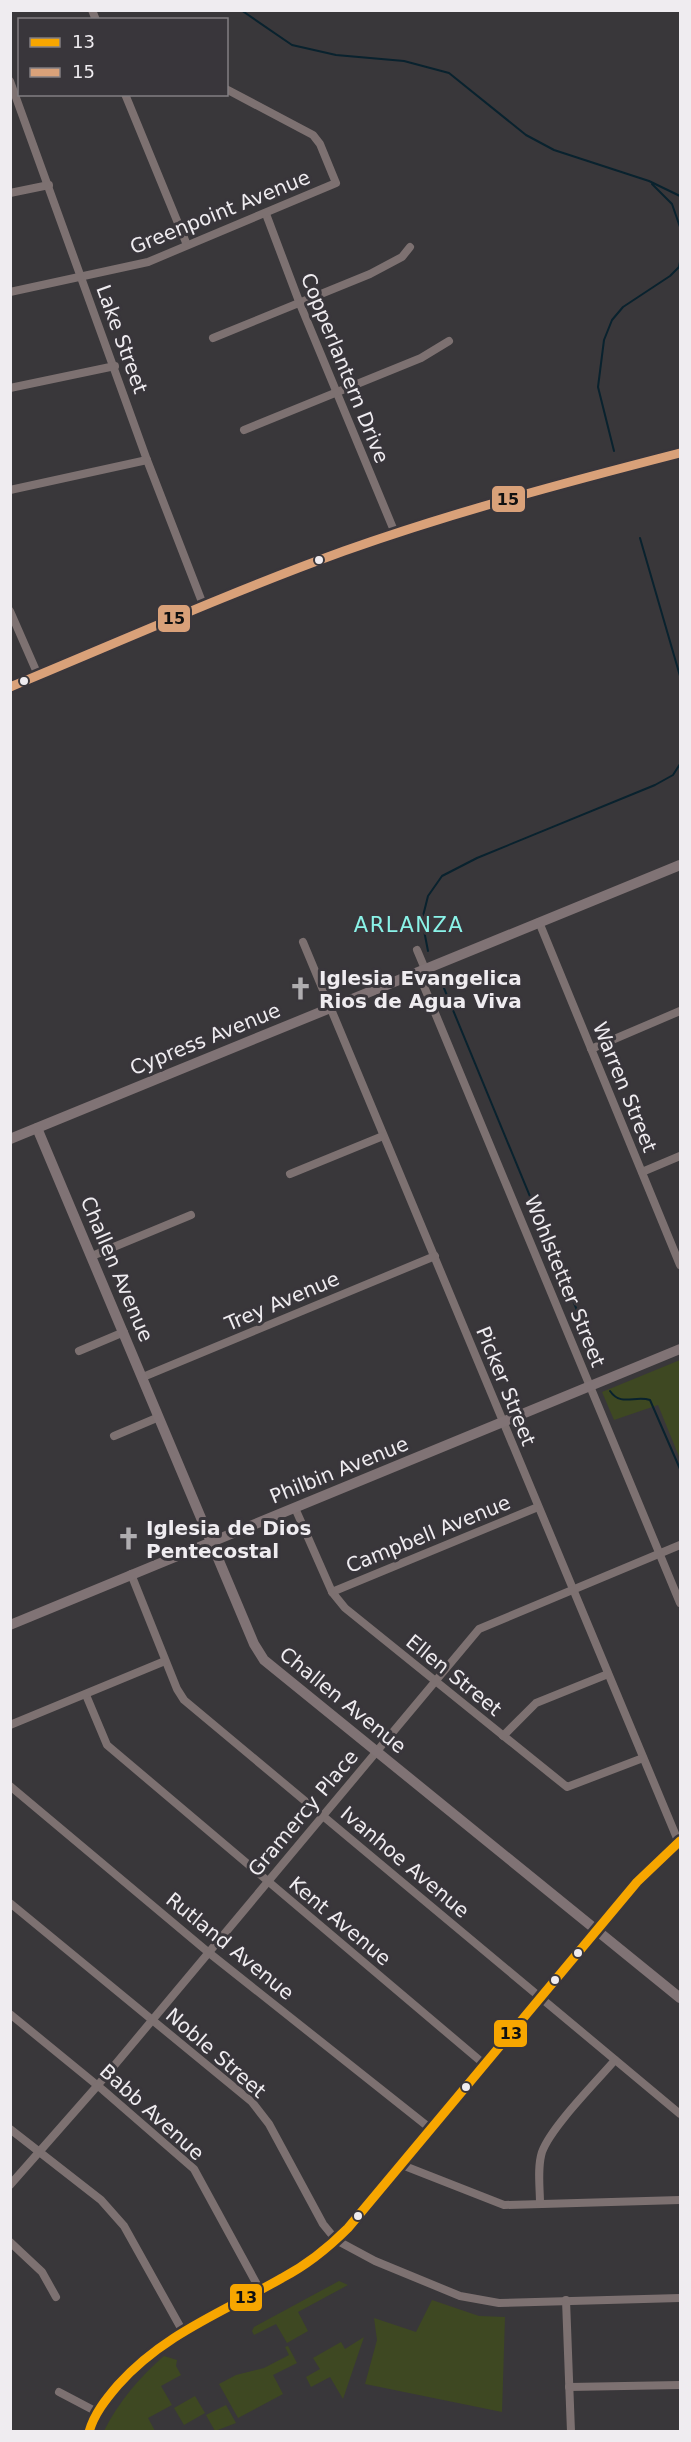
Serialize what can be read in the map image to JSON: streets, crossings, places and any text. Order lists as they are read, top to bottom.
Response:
{
  "streets": {
    "street": [
      "Greenpoint Avenue",
      "Lake Street",
      "Copperlantern Drive",
      "Cypress Avenue",
      "Warren Street",
      "Challen Avenue",
      "Wohlstetter Street",
      "Trey Avenue",
      "Picker Street",
      "Philbin Avenue",
      "Campbell Avenue",
      "Ellen Street",
      "Gramercy Place",
      "Ivanhoe Avenue",
      "Kent Avenue",
      "Rutland Avenue",
      "Noble Street",
      "Babb Avenue"
    ]
  },
  "crossings": [
    ["Greenpoint Avenue", "Lake Street"],
    ["Greenpoint Avenue", "Copperlantern Drive"],
    ["Cypress Avenue", "Warren Street"],
    ["Cypress Avenue", "Challen Avenue"],
    ["Cypress Avenue", "Wohlstetter Street"],
    ["Cypress Avenue", "Picker Street"],
    ["Challen Avenue", "Trey Avenue"],
    ["Challen Avenue", "Philbin Avenue"],
    ["Challen Avenue", "Gramercy Place"],
    ["Wohlstetter Street", "Philbin Avenue"],
    ["Wohlstetter Street", "Gramercy Place"],
    ["Trey Avenue", "Picker Street"],
    ["Picker Street", "Philbin Avenue"],
    ["Picker Street", "Campbell Avenue"],
    ["Picker Street", "Ellen Street"],
    ["Picker Street", "Gramercy Place"],
    ["Philbin Avenue", "Ellen Street"],
    ["Philbin Avenue", "Ivanhoe Avenue"],
    ["Campbell Avenue", "Ellen Street"],
    ["Ellen Street", "Gramercy Place"],
    ["Gramercy Place", "Ivanhoe Avenue"],
    ["Gramercy Place", "Kent Avenue"],
    ["Gramercy Place", "Rutland Avenue"],
    ["Gramercy Place", "Noble Street"],
    ["Gramercy Place", "Babb Avenue"]
  ],
  "districts": ["ARLANZA"],
  "places": {
    "church": ["Iglesia Evangelica Rios de Agua Viva", "Iglesia de Dios Pentecostal"]
  },
  "lines": ["transit line 15", "transit line 13"],
  "legend": ["13", "15"]
}
